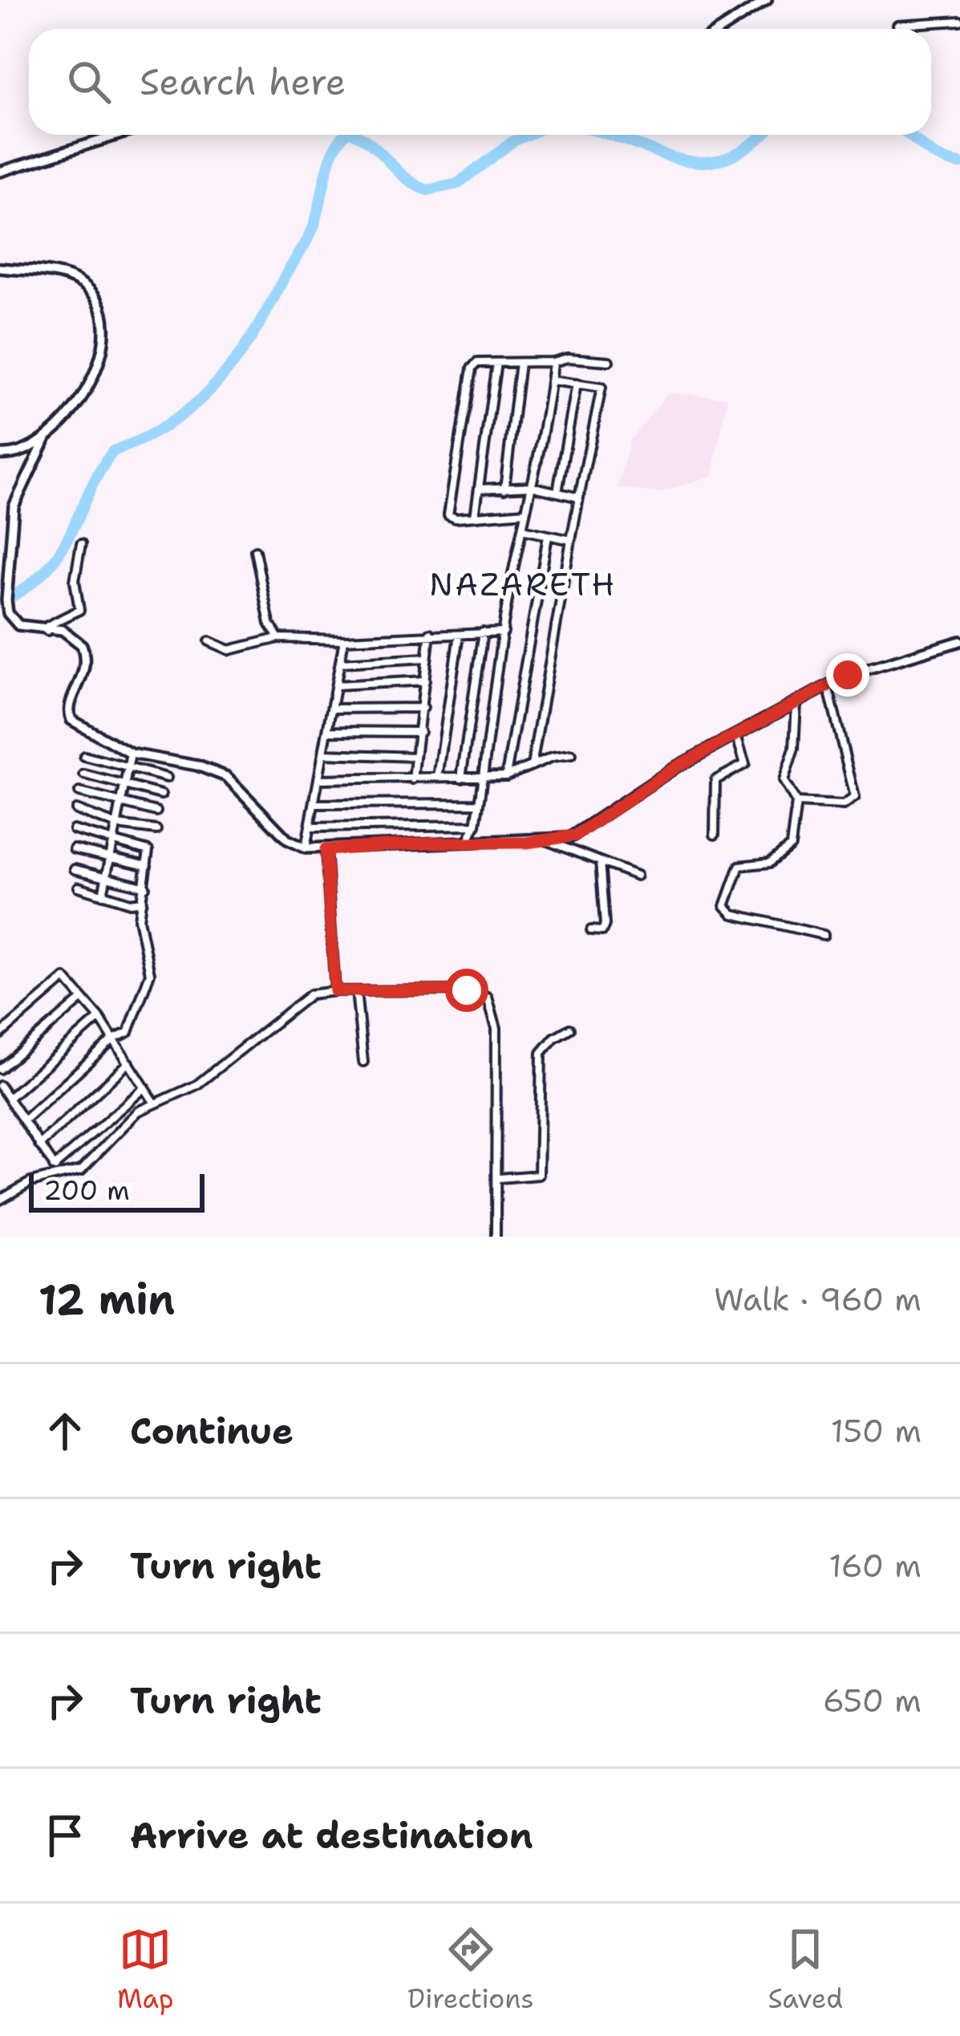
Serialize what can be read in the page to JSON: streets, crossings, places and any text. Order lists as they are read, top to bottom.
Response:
{
  "districts": ["NAZARETH"],
  "scale_bar": "200 m",
  "page": {
    "search": "Search here",
    "scale": "200 m",
    "heading": ["12 min", "Walk · 960 m"],
    "list": [
      ["Continue", "150 m"],
      ["Turn right", "160 m"],
      ["Turn right", "650 m"],
      "Arrive at destination"
    ],
    "nav": ["Map", "Directions", "Saved"]
  }
}
